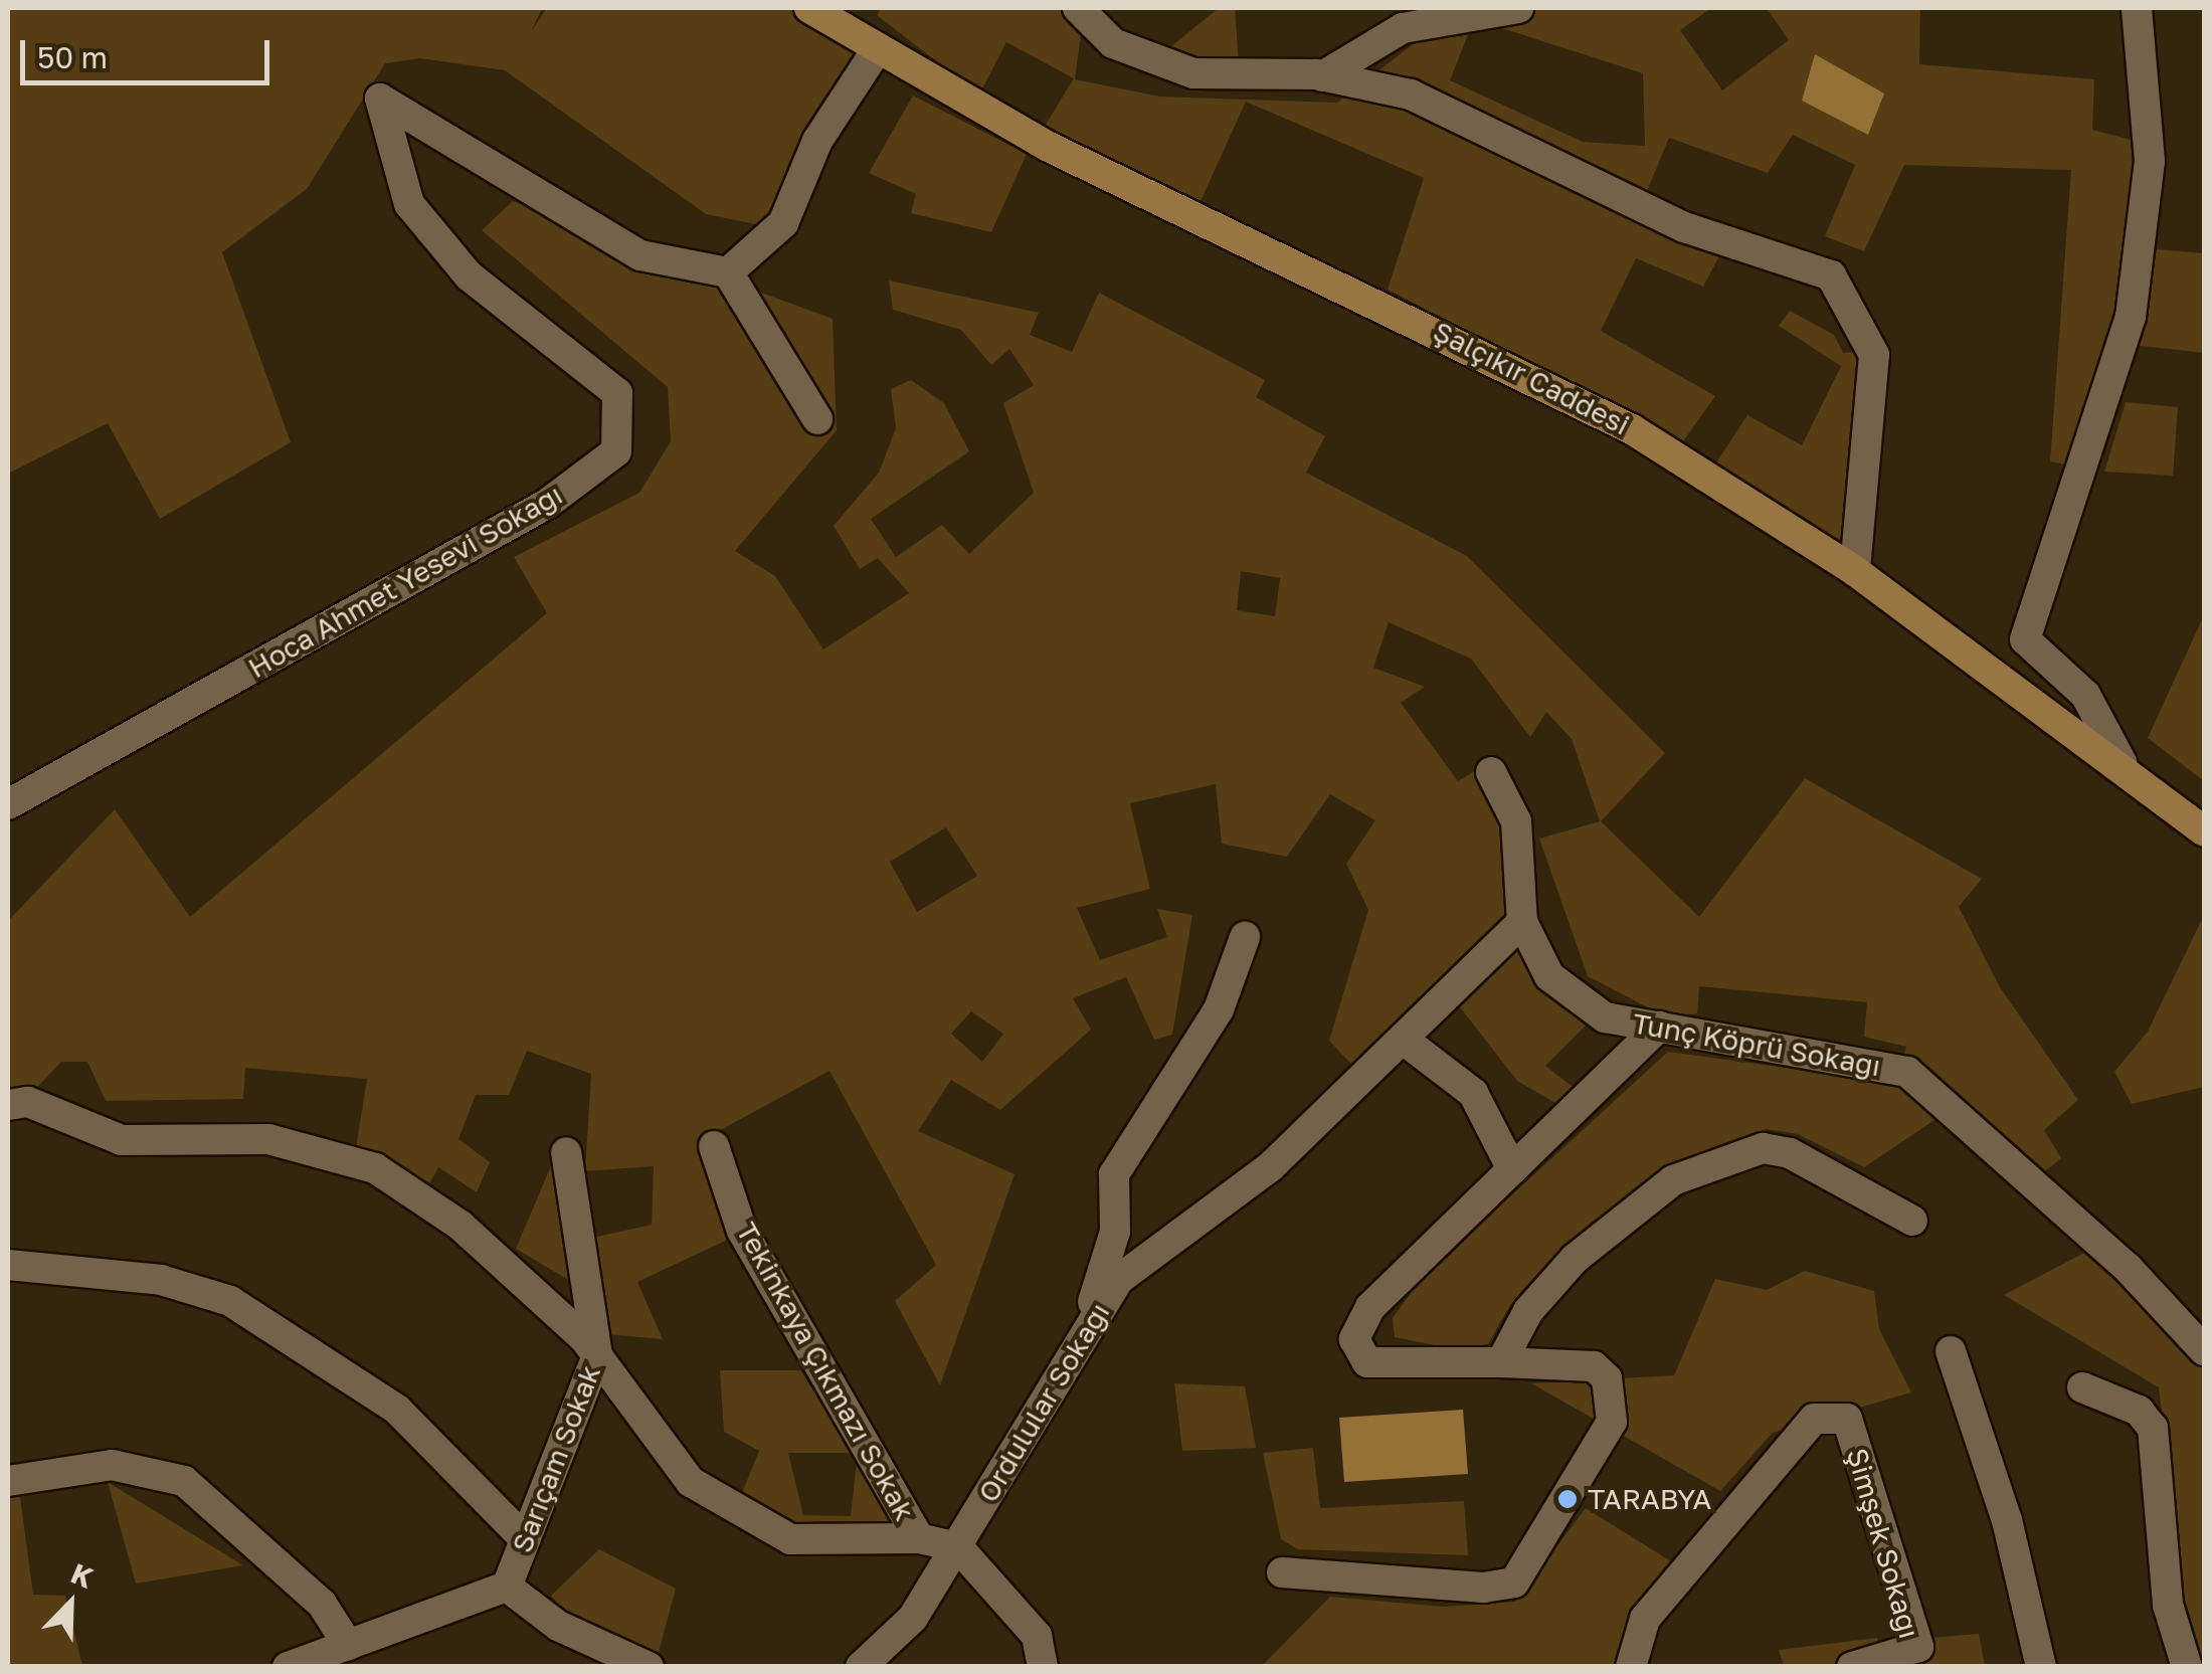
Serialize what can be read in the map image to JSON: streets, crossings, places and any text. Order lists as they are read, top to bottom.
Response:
{
  "streets": {
    "main road": ["Şalçıkır Caddesi"],
    "street": [
      "Hoca Ahmet Yesevi Sokağı",
      "Tunç Köprü Sokağı",
      "Tekinkaya Çıkmazı Sokak",
      "Ordulular Sokağı",
      "Sarıçam Sokak",
      "Şimşek Sokağı"
    ]
  },
  "crossings": [
    ["Tunç Köprü Sokağı", "Ordulular Sokağı"]
  ],
  "places": ["TARABYA"],
  "scale_bar": "50 m",
  "north": "top right"
}
